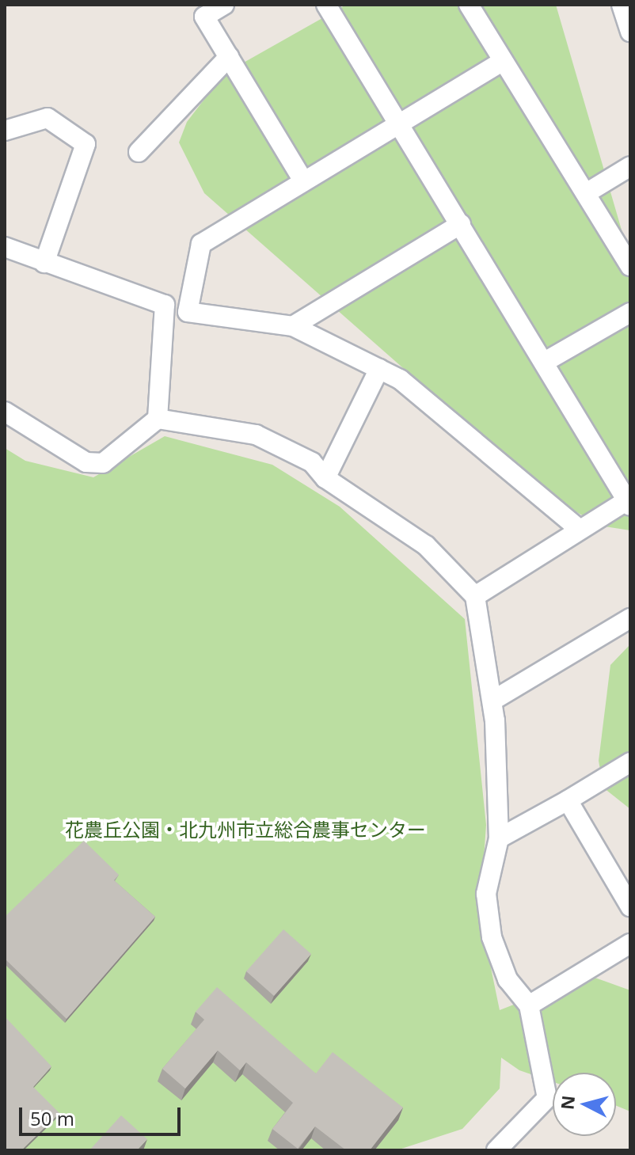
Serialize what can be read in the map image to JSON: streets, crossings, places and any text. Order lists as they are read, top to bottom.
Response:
{
  "parks": ["花農丘公園・北九州市立総合農事センター"],
  "scale_bar": "50 m",
  "north": "left"
}
